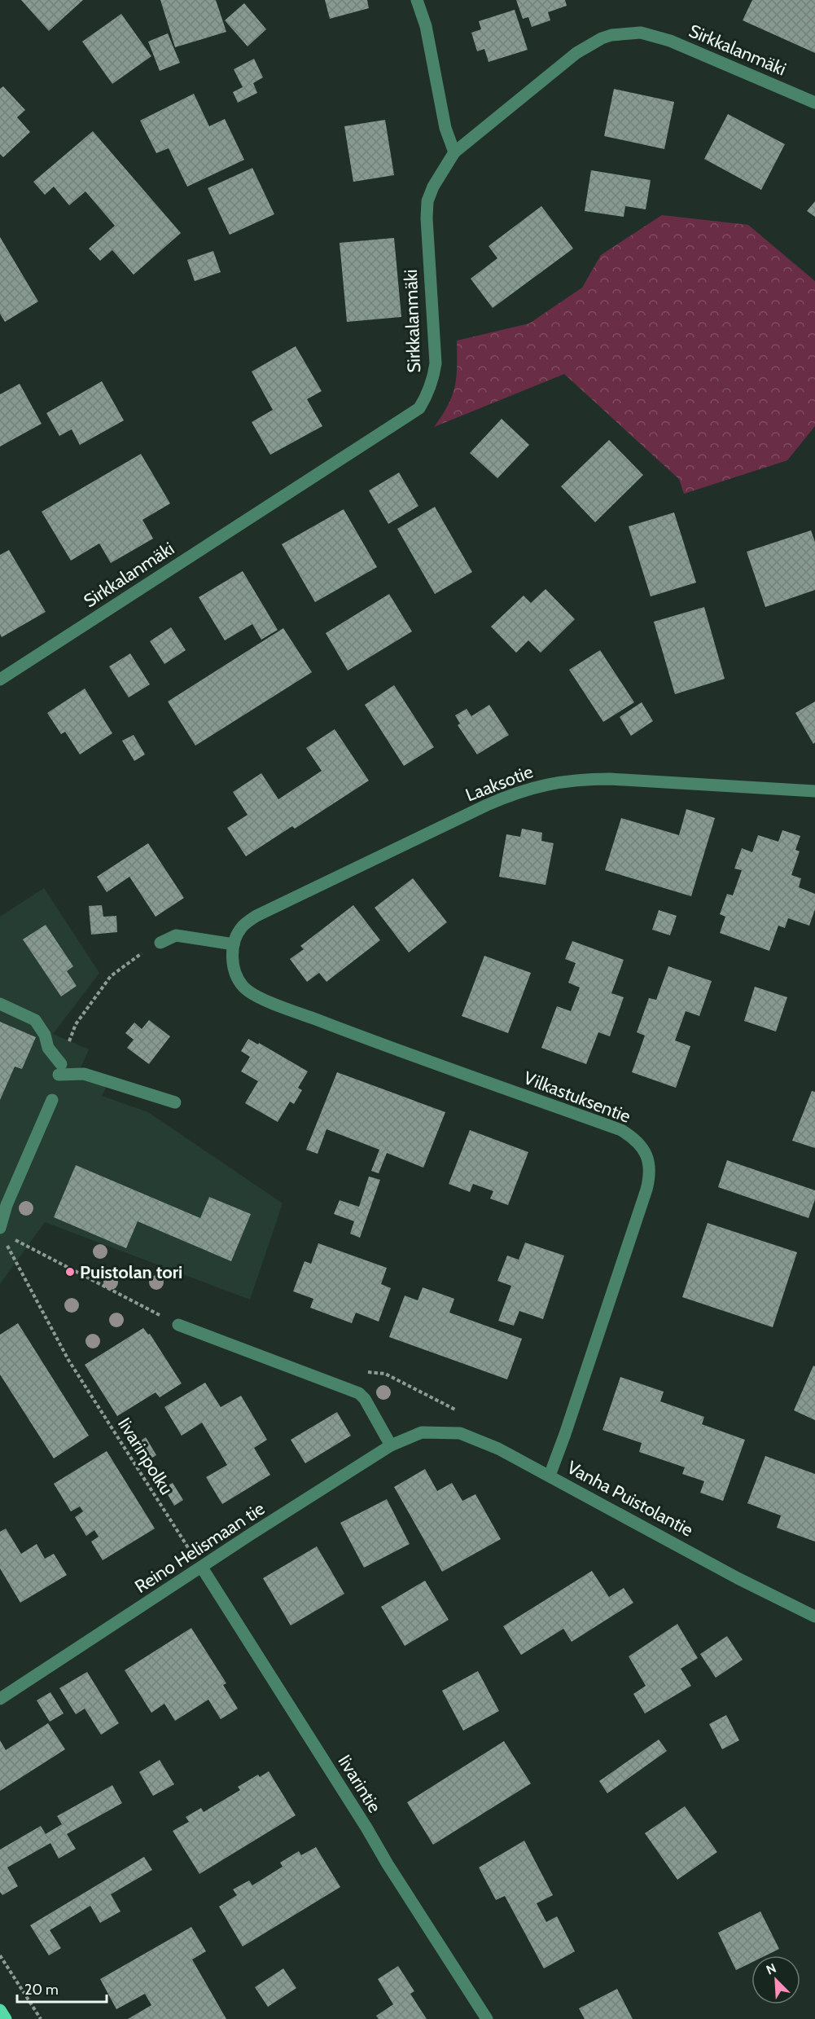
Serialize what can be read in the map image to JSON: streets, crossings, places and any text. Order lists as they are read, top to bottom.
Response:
{
  "streets": {
    "street": [
      "Sirkkalanmäki",
      "Laaksotie",
      "Vilkastuksentie",
      "Vanha Puistolantie",
      "Reino Helismaan tie",
      "Iivarintie"
    ],
    "path": ["Iivarinpolku"]
  },
  "crossings": [
    ["Laaksotie", "Vilkastuksentie"],
    ["Vilkastuksentie", "Vanha Puistolantie"],
    ["Iivarinpolku", "Reino Helismaan tie"],
    ["Iivarinpolku", "Iivarintie"],
    ["Vanha Puistolantie", "Reino Helismaan tie"],
    ["Reino Helismaan tie", "Iivarintie"]
  ],
  "places": ["Puistolan tori"],
  "scale_bar": "20 m",
  "north": "top left"
}
